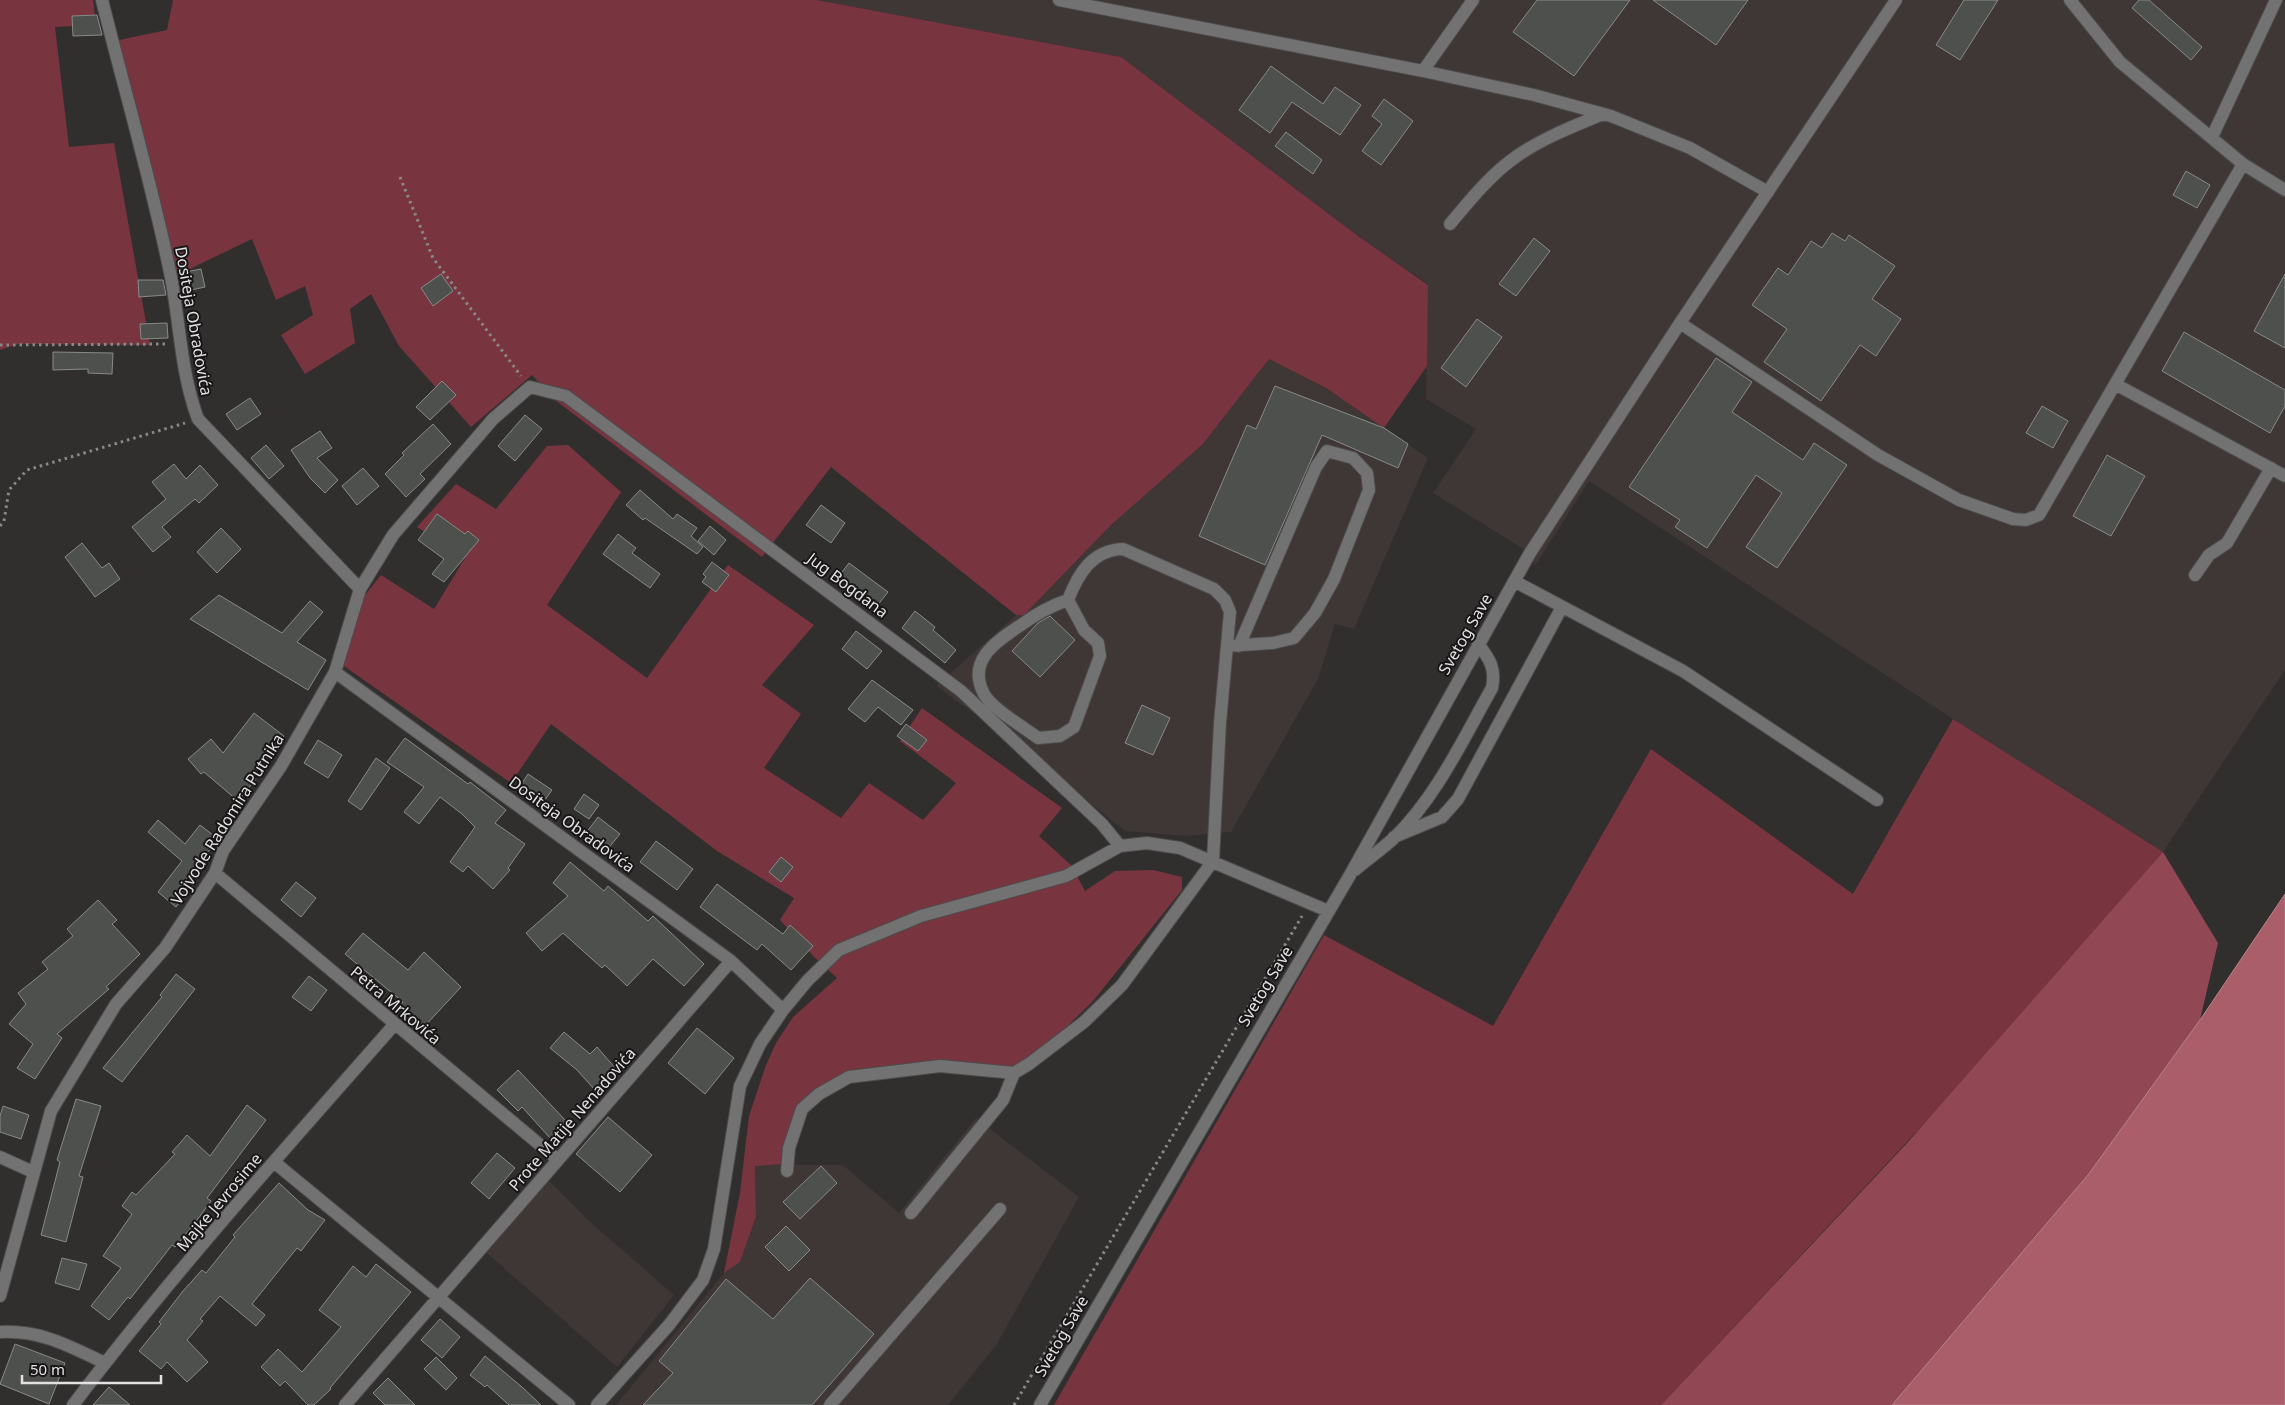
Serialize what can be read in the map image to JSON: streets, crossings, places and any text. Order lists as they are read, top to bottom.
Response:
{
  "streets": {
    "street": [
      "Dositeja Obradovića",
      "Jug Bogdana",
      "Svetog Save",
      "Vojvode Radomira Putnika",
      "Petra Mrkovića",
      "Prote Matije Nenadovića",
      "Majke Jevrosime"
    ]
  },
  "crossings": [
    ["Dositeja Obradovića", "Vojvode Radomira Putnika"],
    ["Dositeja Obradovića", "Prote Matije Nenadovića"],
    ["Jug Bogdana", "Vojvode Radomira Putnika"],
    ["Vojvode Radomira Putnika", "Petra Mrkovića"],
    ["Petra Mrkovića", "Prote Matije Nenadovića"],
    ["Petra Mrkovića", "Majke Jevrosime"]
  ],
  "scale_bar": "50 m"
}
